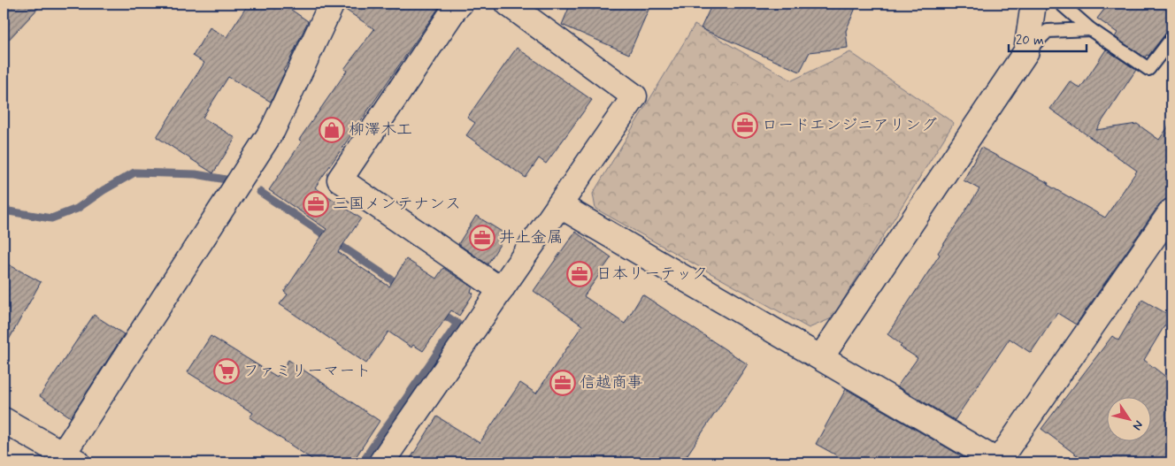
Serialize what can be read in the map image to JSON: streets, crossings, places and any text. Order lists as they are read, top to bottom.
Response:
{
  "places": {
    "office": [
      "ロードエンジニアリング",
      "三国メンテナンス",
      "井上金属",
      "日本リーテック",
      "信越商事"
    ],
    "shop": ["柳澤木工"],
    "supermarket": ["ファミリーマート"]
  },
  "scale_bar": "20 m",
  "north": "bottom right"
}
